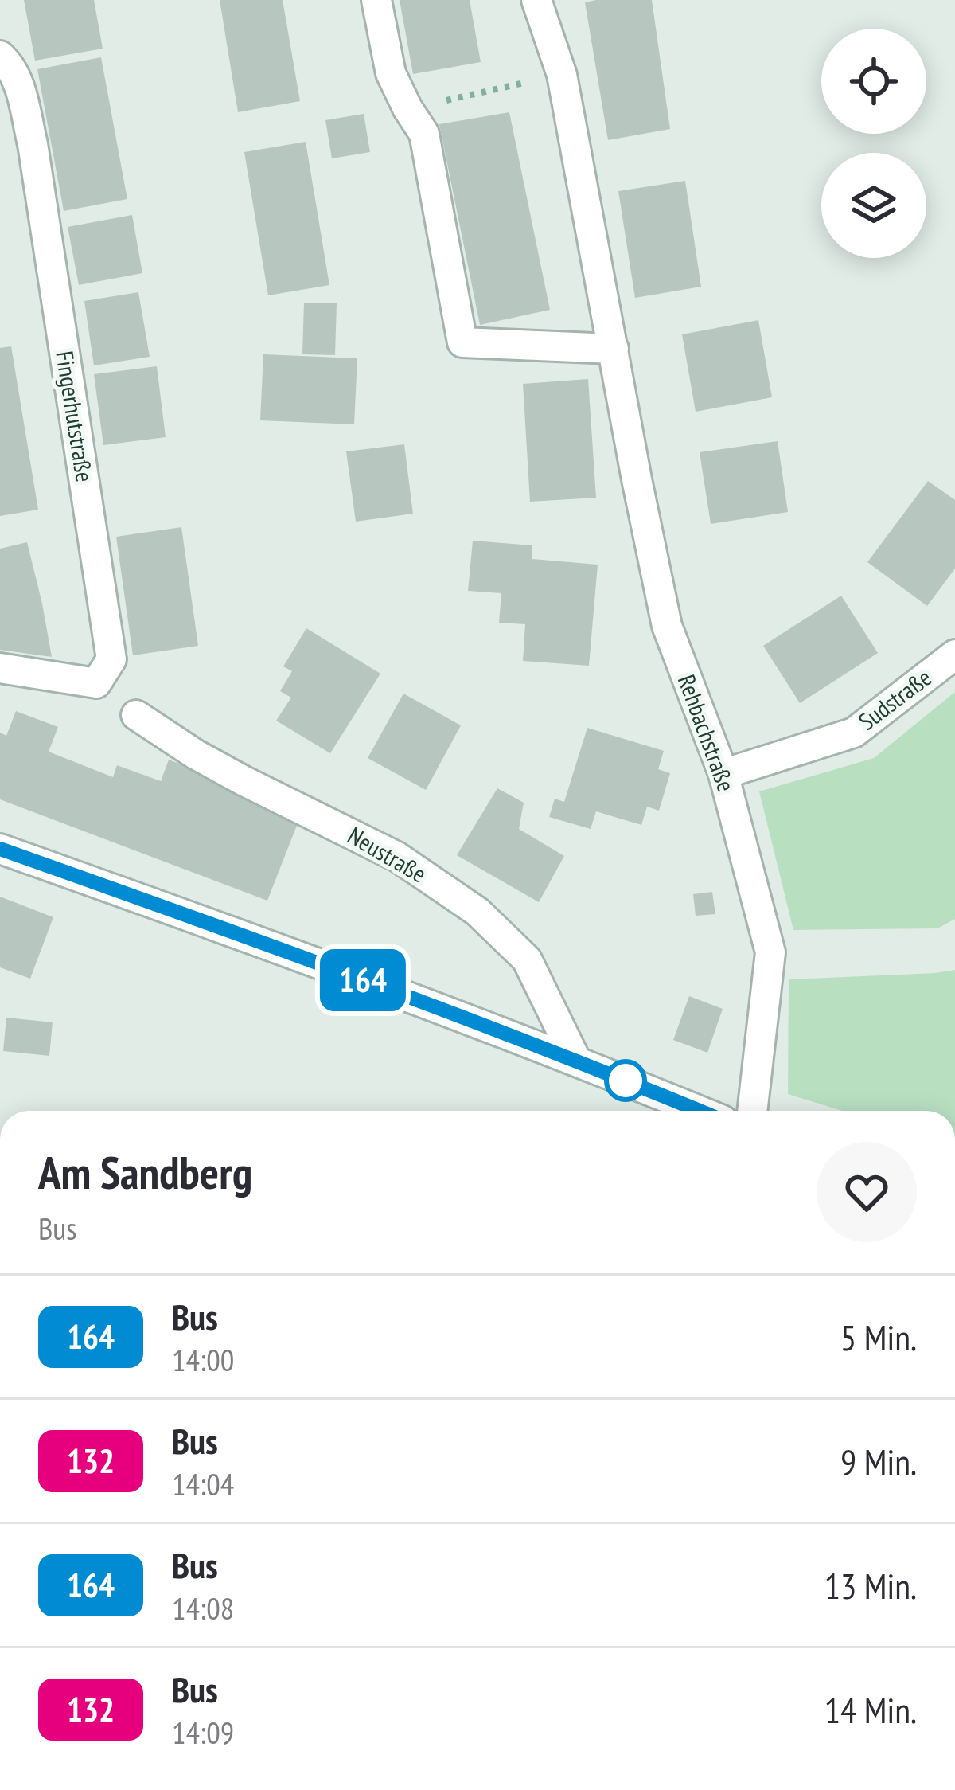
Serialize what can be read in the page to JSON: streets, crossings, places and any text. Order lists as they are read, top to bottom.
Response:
{
  "streets": {
    "street": [
      "Fingerhutstraße",
      "Sudstraße",
      "Rehbachstraße",
      "Neustraße"
    ]
  },
  "crossings": [
    ["Sudstraße", "Rehbachstraße"]
  ],
  "lines": ["bus line 164"],
  "page": {
    "on_map": "164",
    "heading": ["Am Sandberg", "Bus"],
    "list": [
      {
        "mark": "164",
        "name": "Bus",
        "note": "14:00",
        "value": "5 Min."
      },
      {
        "mark": "132",
        "name": "Bus",
        "note": "14:04",
        "value": "9 Min."
      },
      {
        "mark": "164",
        "name": "Bus",
        "note": "14:08",
        "value": "13 Min."
      },
      {
        "mark": "132",
        "name": "Bus",
        "note": "14:09",
        "value": "14 Min."
      }
    ]
  }
}
